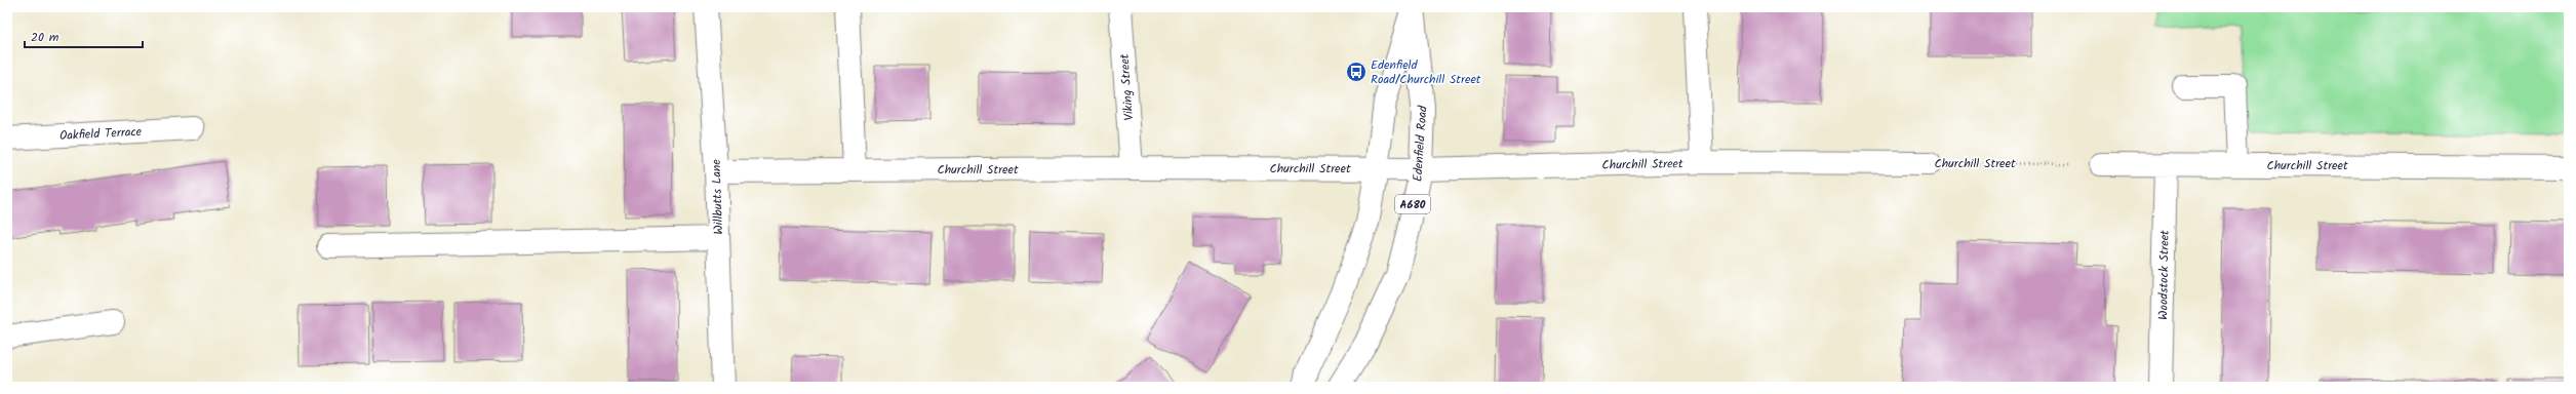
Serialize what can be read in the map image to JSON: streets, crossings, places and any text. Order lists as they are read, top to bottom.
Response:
{
  "streets": {
    "street": [
      "Viking Street",
      "Oakfield Terrace",
      "Edenfield Road",
      "Churchill Street",
      "Willbutts Lane",
      "A680",
      "Woodstock Street"
    ]
  },
  "crossings": [
    ["Viking Street", "Churchill Street"],
    ["Edenfield Road", "Churchill Street"],
    ["Churchill Street", "Willbutts Lane"],
    ["Churchill Street", "Woodstock Street"]
  ],
  "places": {
    "bus stop": ["Edenfield Road/Churchill Street"]
  },
  "scale_bar": "20 m"
}
